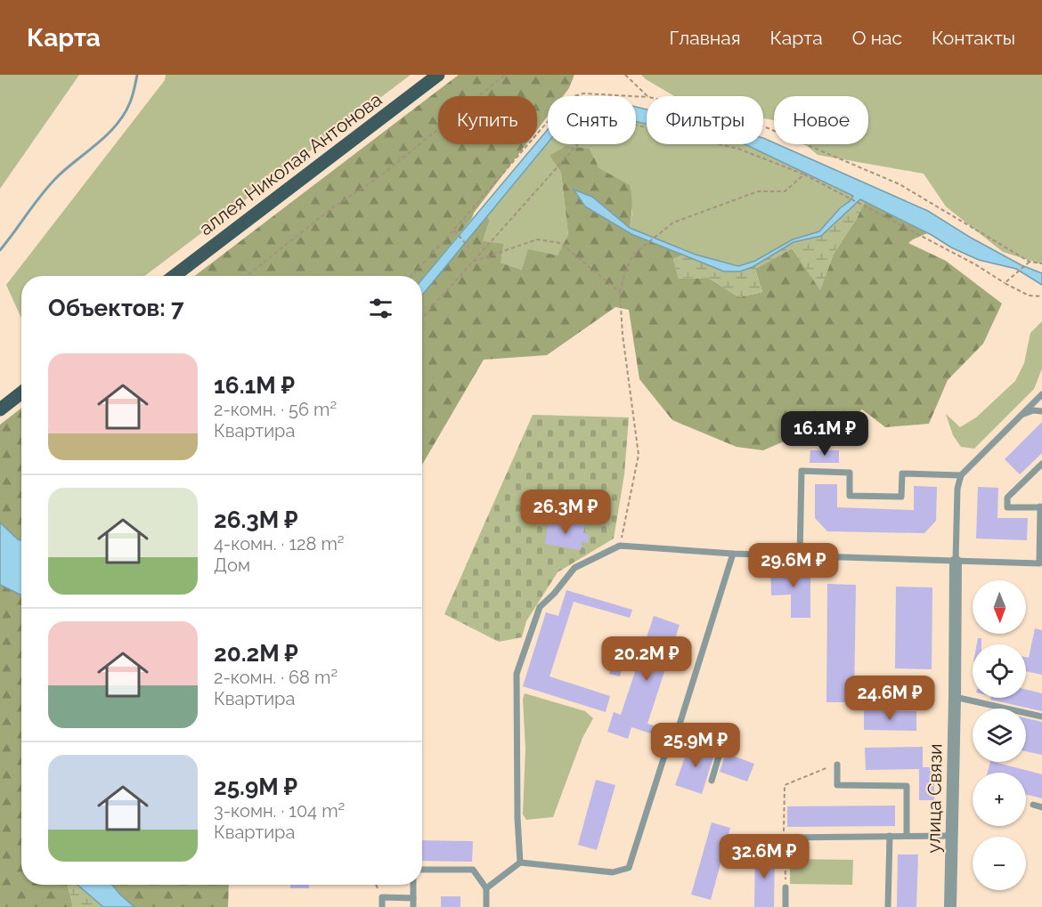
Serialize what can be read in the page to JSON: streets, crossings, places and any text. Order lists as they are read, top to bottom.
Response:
{
  "streets": {
    "main road": ["аллея Николая Антонова"],
    "street": ["улица Связи"]
  },
  "north": "bottom",
  "page": {
    "header": "Карта",
    "nav": [
      "Главная",
      "Карта",
      "О нас",
      "Контакты"
    ],
    "chip": [
      "Купить",
      "Снять",
      "Фильтры",
      "Новое"
    ],
    "heading": "Объектов: 7",
    "list": [
      {
        "name": "16.1M ₽",
        "note": "2-комн. · 56 m² · Квартира"
      },
      {
        "name": "26.3M ₽",
        "note": "4-комн. · 128 m² · Дом"
      },
      {
        "name": "20.2M ₽",
        "note": "2-комн. · 68 m² · Квартира"
      },
      {
        "name": "25.9M ₽",
        "note": "3-комн. · 104 m² · Квартира"
      }
    ],
    "price": [
      "16.1M ₽",
      "26.3M ₽",
      "29.6M ₽",
      "20.2M ₽",
      "24.6M ₽",
      "25.9M ₽",
      "32.6M ₽"
    ],
    "map_buttons": ["+", "−"]
  }
}
